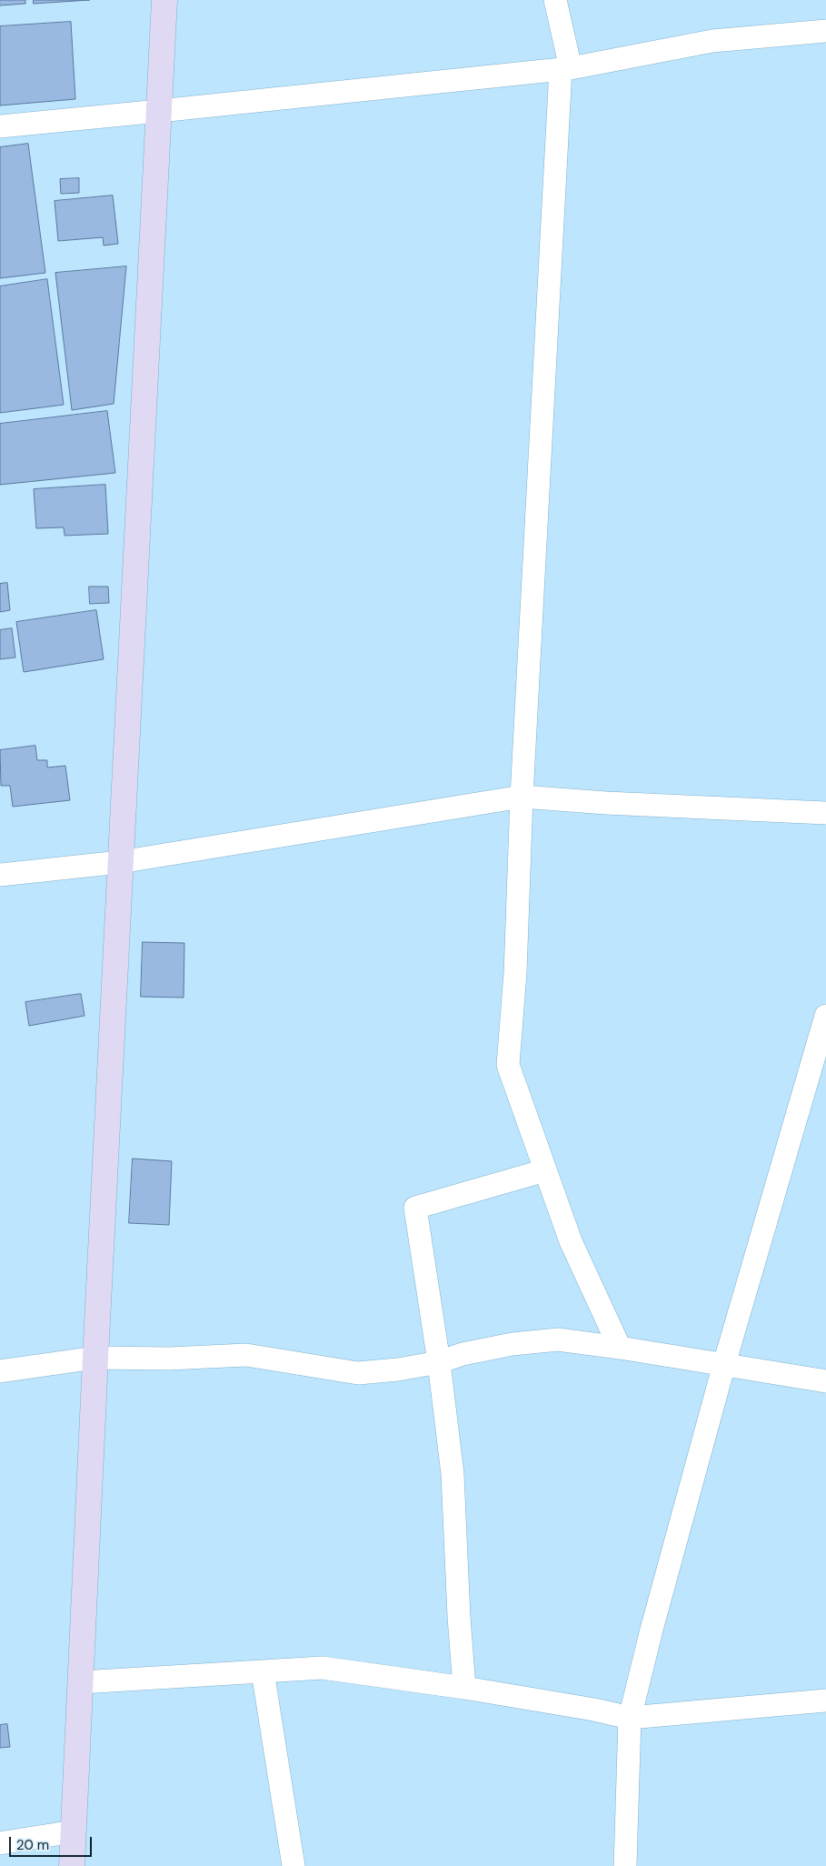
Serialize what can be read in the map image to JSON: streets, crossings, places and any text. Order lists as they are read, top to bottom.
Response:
{
  "scale_bar": "20 m"
}
